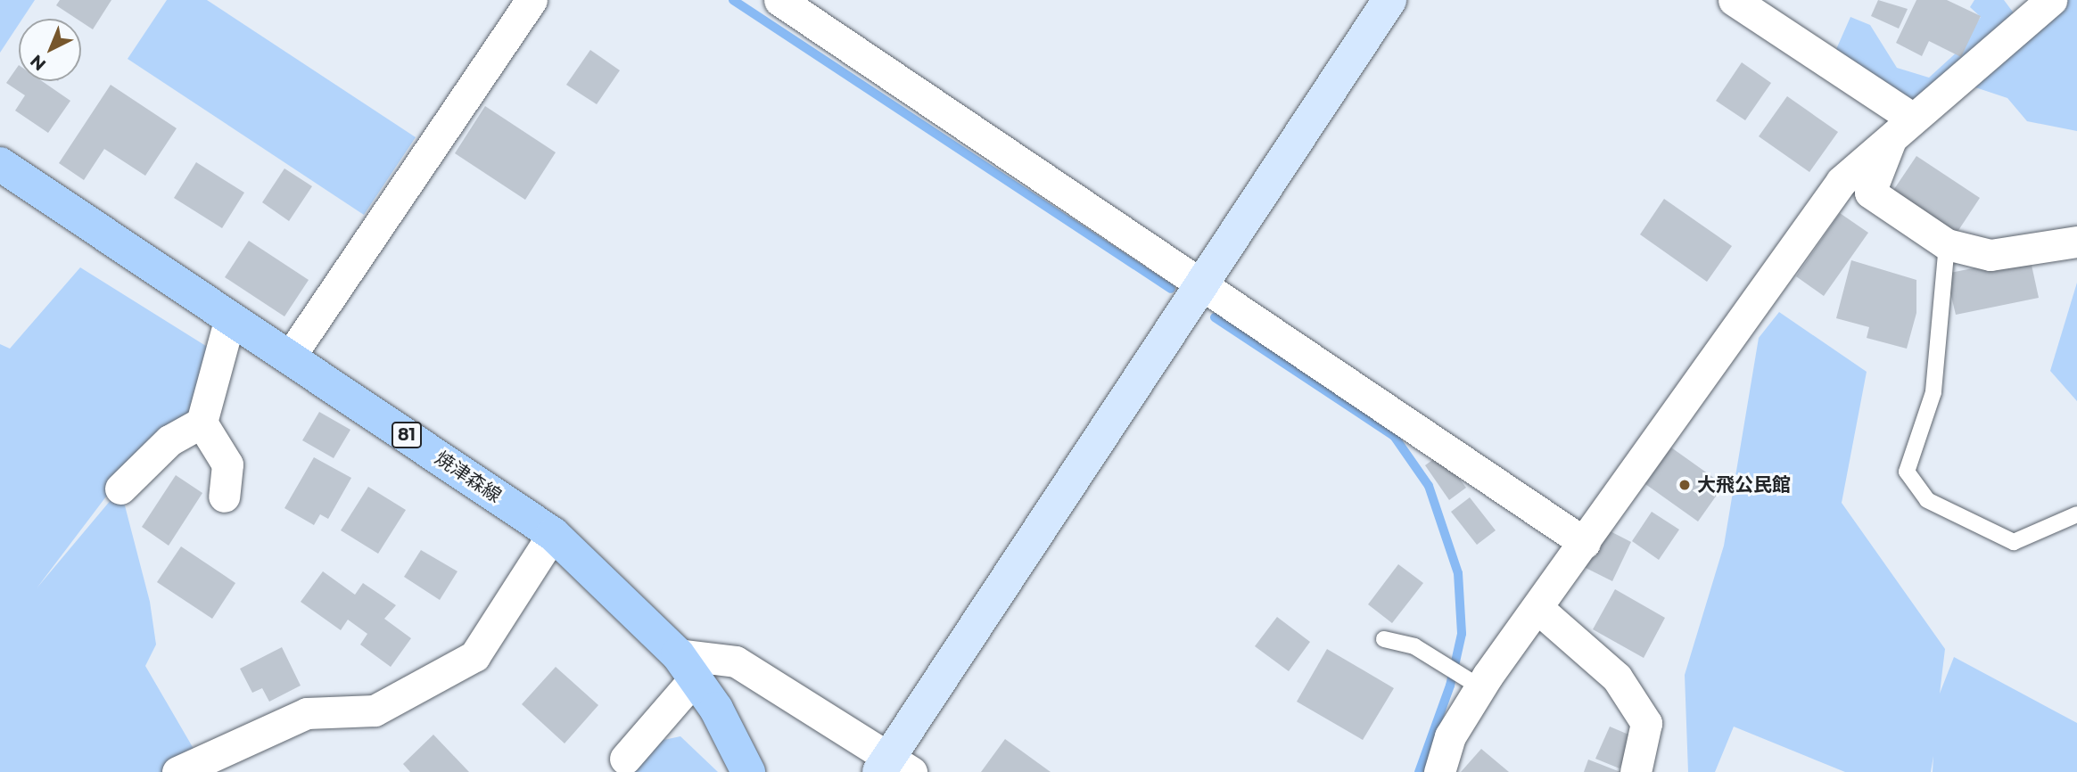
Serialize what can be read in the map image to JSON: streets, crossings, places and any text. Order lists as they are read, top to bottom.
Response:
{
  "streets": {
    "main road": ["81", "焼津森線"]
  },
  "places": ["大飛公民館"],
  "north": "bottom left"
}
